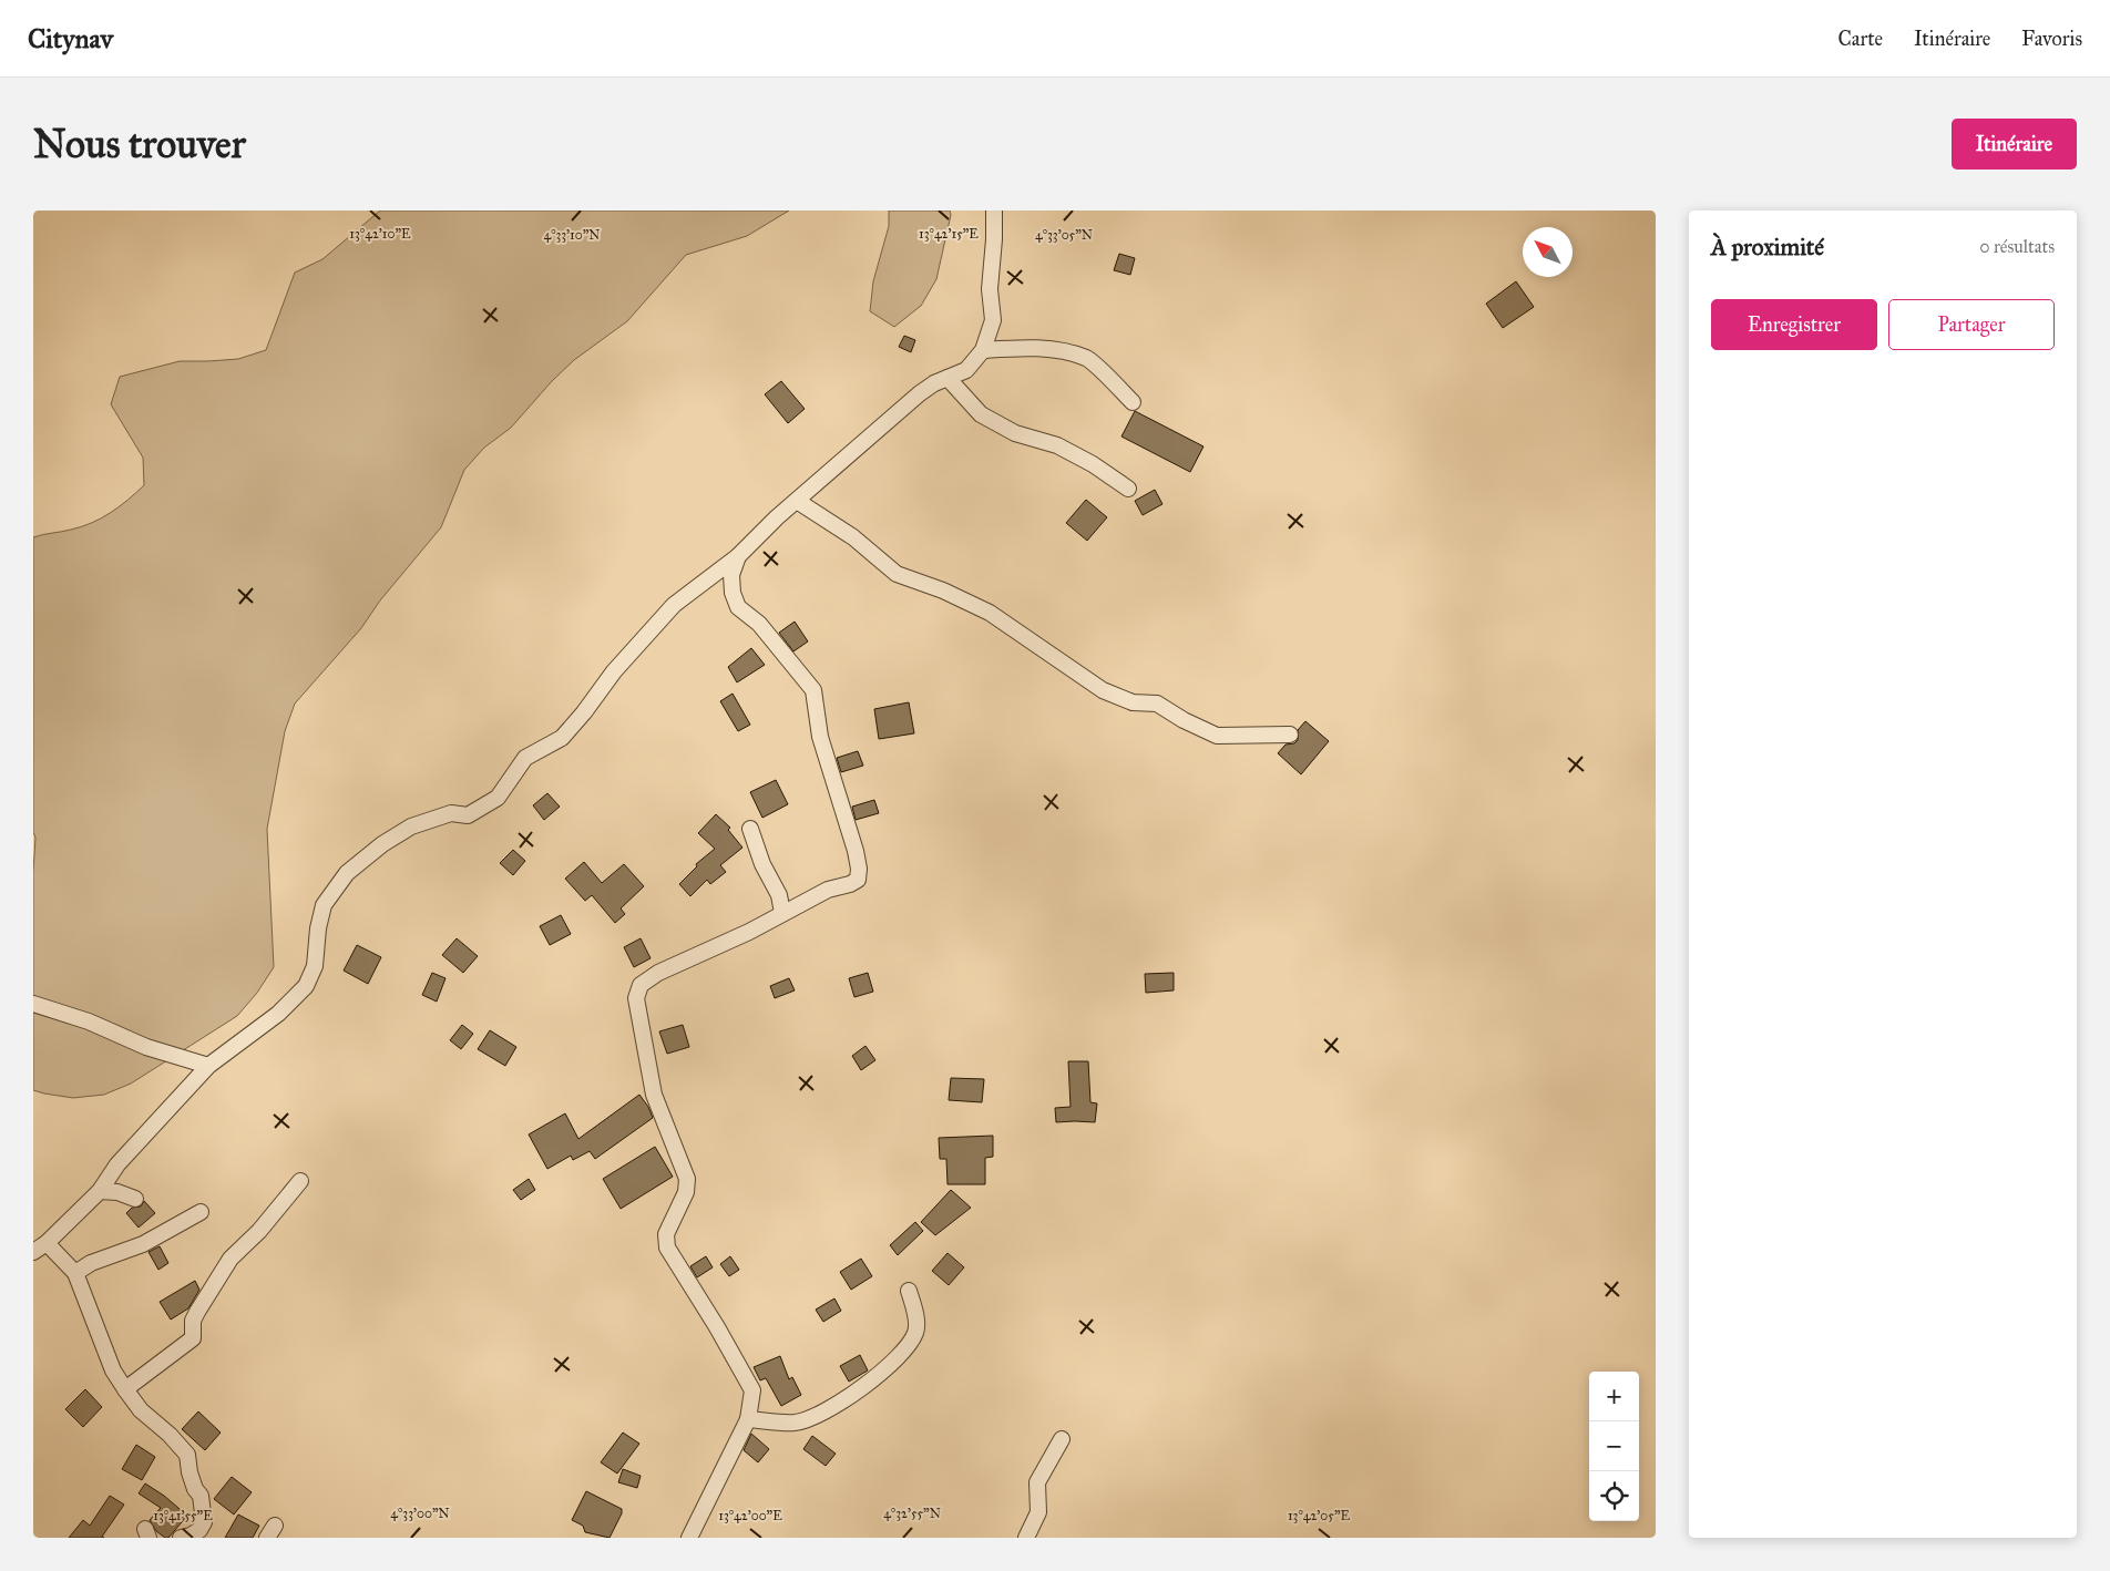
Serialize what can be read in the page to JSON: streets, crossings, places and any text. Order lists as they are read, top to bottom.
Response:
{
  "north": "top left",
  "page": {
    "header": "Citynav",
    "nav": ["Carte", "Itinéraire", "Favoris"],
    "buttons": [
      "Itinéraire",
      ["Enregistrer", "Partager"]
    ],
    "title": "Nous trouver",
    "heading": ["À proximité", "0 résultats"],
    "map_buttons": ["+", "−"]
  },
  "coordinates": [
    "13°42'10\"E",
    "13°42'15\"E",
    "4°33'10\"N",
    "4°33'05\"N",
    "4°33'00\"N",
    "4°32'55\"N",
    "13°41'55\"E",
    "13°42'00\"E",
    "13°42'05\"E"
  ]
}
